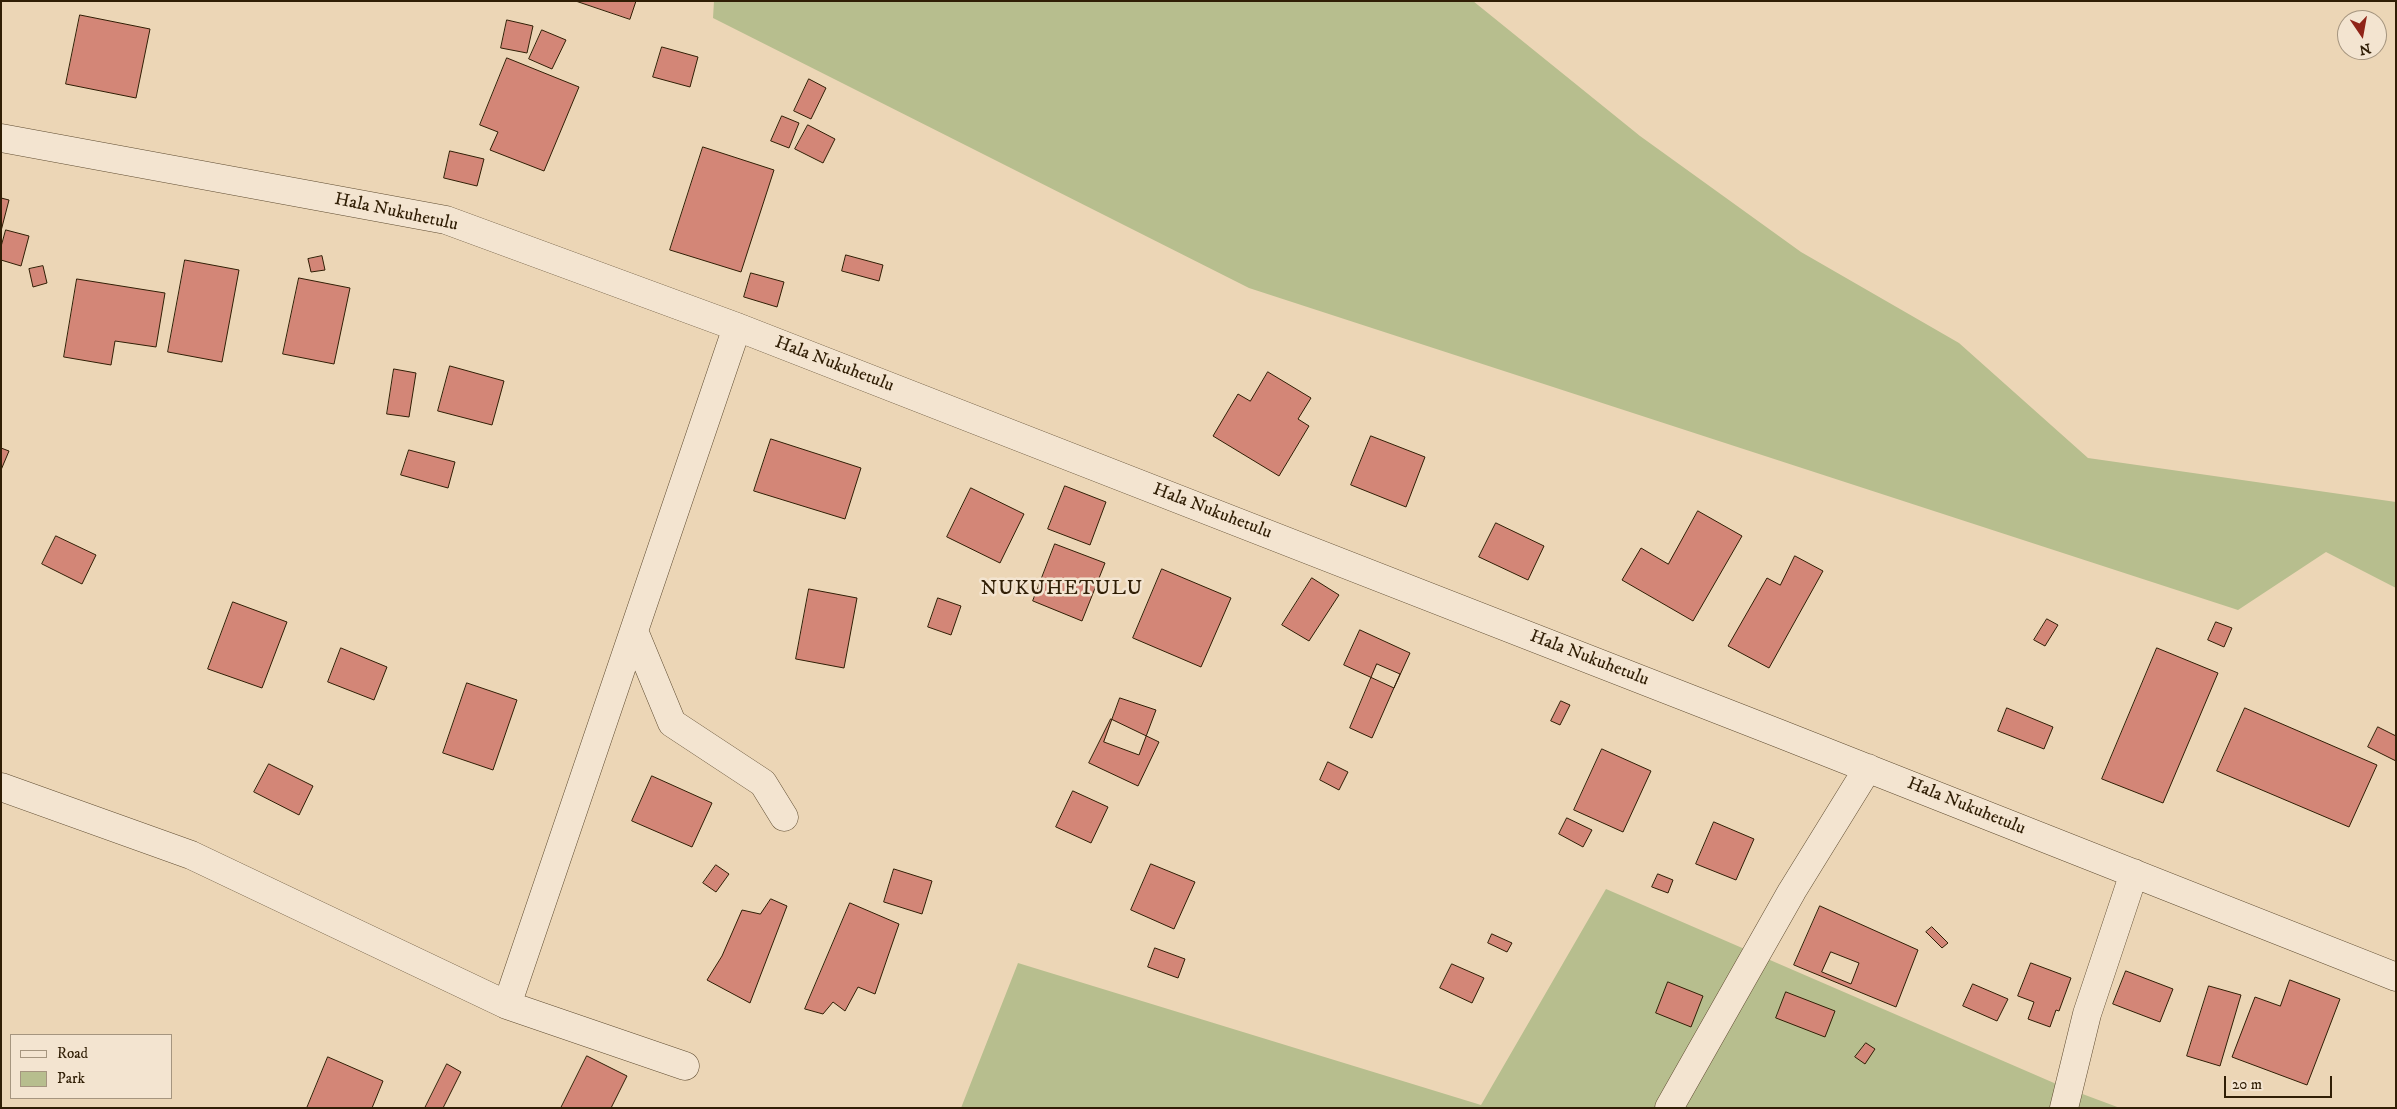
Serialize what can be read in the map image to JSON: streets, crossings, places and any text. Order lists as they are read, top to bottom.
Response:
{
  "streets": {
    "street": ["Hala Nukuhetulu"]
  },
  "districts": ["NUKUHETULU"],
  "legend": ["Road", "Park"],
  "scale_bar": "20 m",
  "north": "bottom"
}
